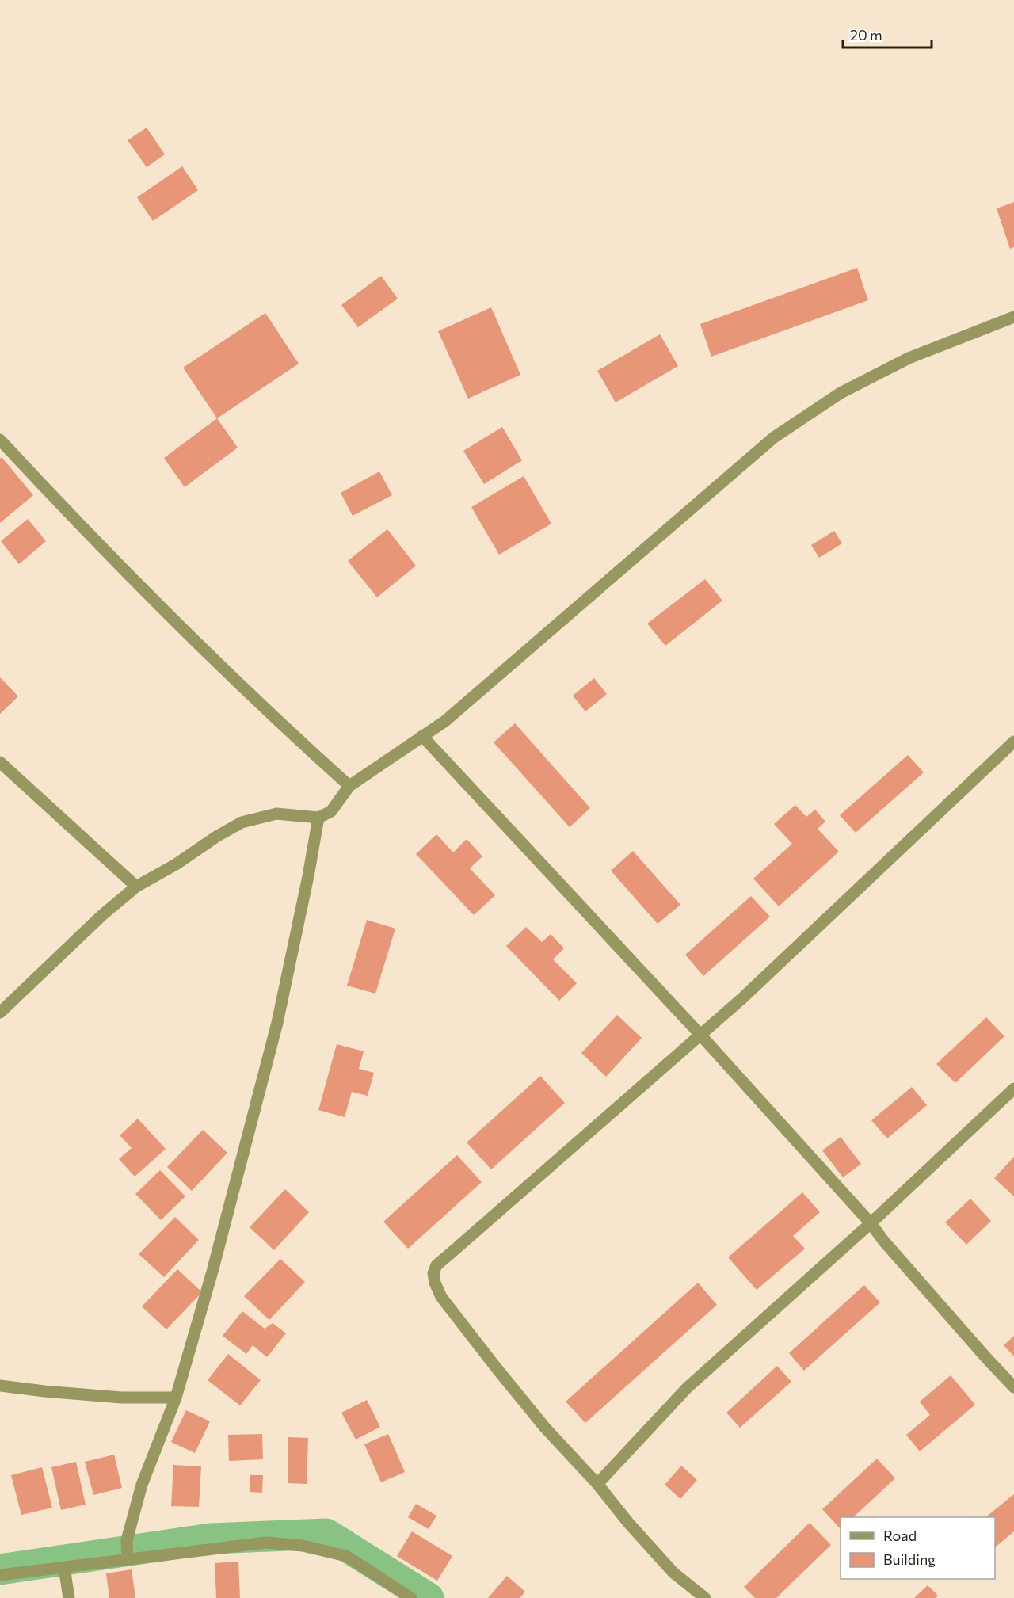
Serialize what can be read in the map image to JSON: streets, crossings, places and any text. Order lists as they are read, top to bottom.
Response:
{
  "legend": ["Road", "Building"],
  "scale_bar": "20 m"
}
